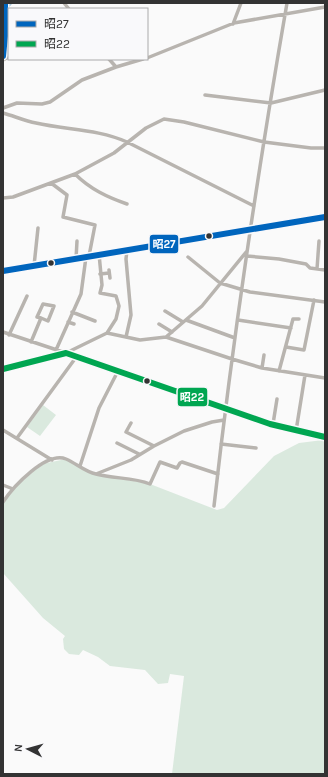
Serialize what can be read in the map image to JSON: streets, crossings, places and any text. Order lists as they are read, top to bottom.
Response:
{
  "lines": ["transit line 昭27", "transit line 昭22"],
  "legend": ["昭27", "昭22"],
  "north": "left"
}
